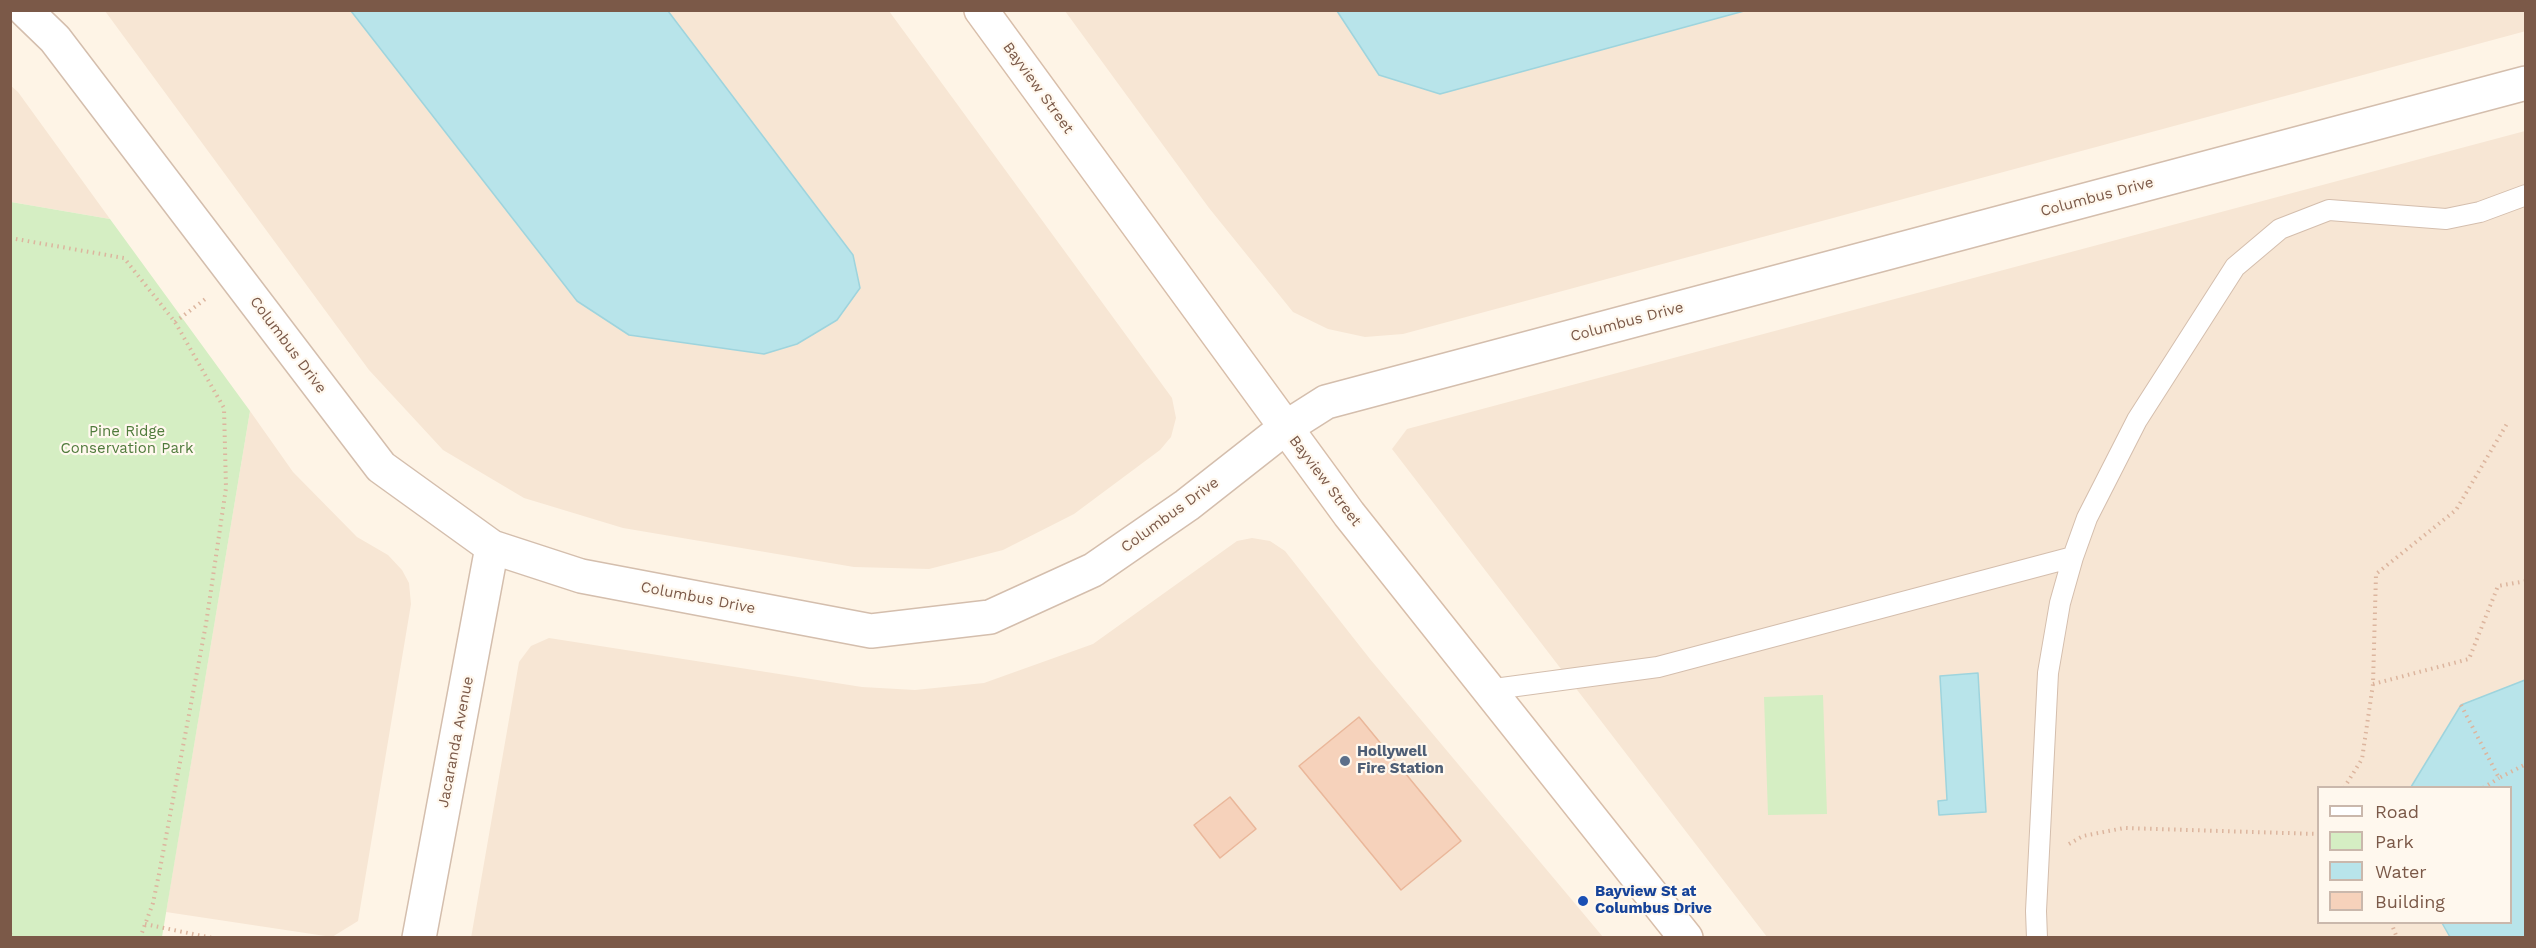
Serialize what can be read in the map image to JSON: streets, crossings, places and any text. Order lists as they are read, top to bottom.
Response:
{
  "streets": {
    "street": ["Bayview Street", "Columbus Drive", "Jacaranda Avenue"]
  },
  "crossings": [
    ["Bayview Street", "Columbus Drive"],
    ["Columbus Drive", "Jacaranda Avenue"]
  ],
  "parks": ["Pine Ridge Conservation Park"],
  "places": ["Hollywell Fire Station", "Bayview St at Columbus Drive"],
  "legend": [
    "Road",
    "Park",
    "Water",
    "Building"
  ]
}
